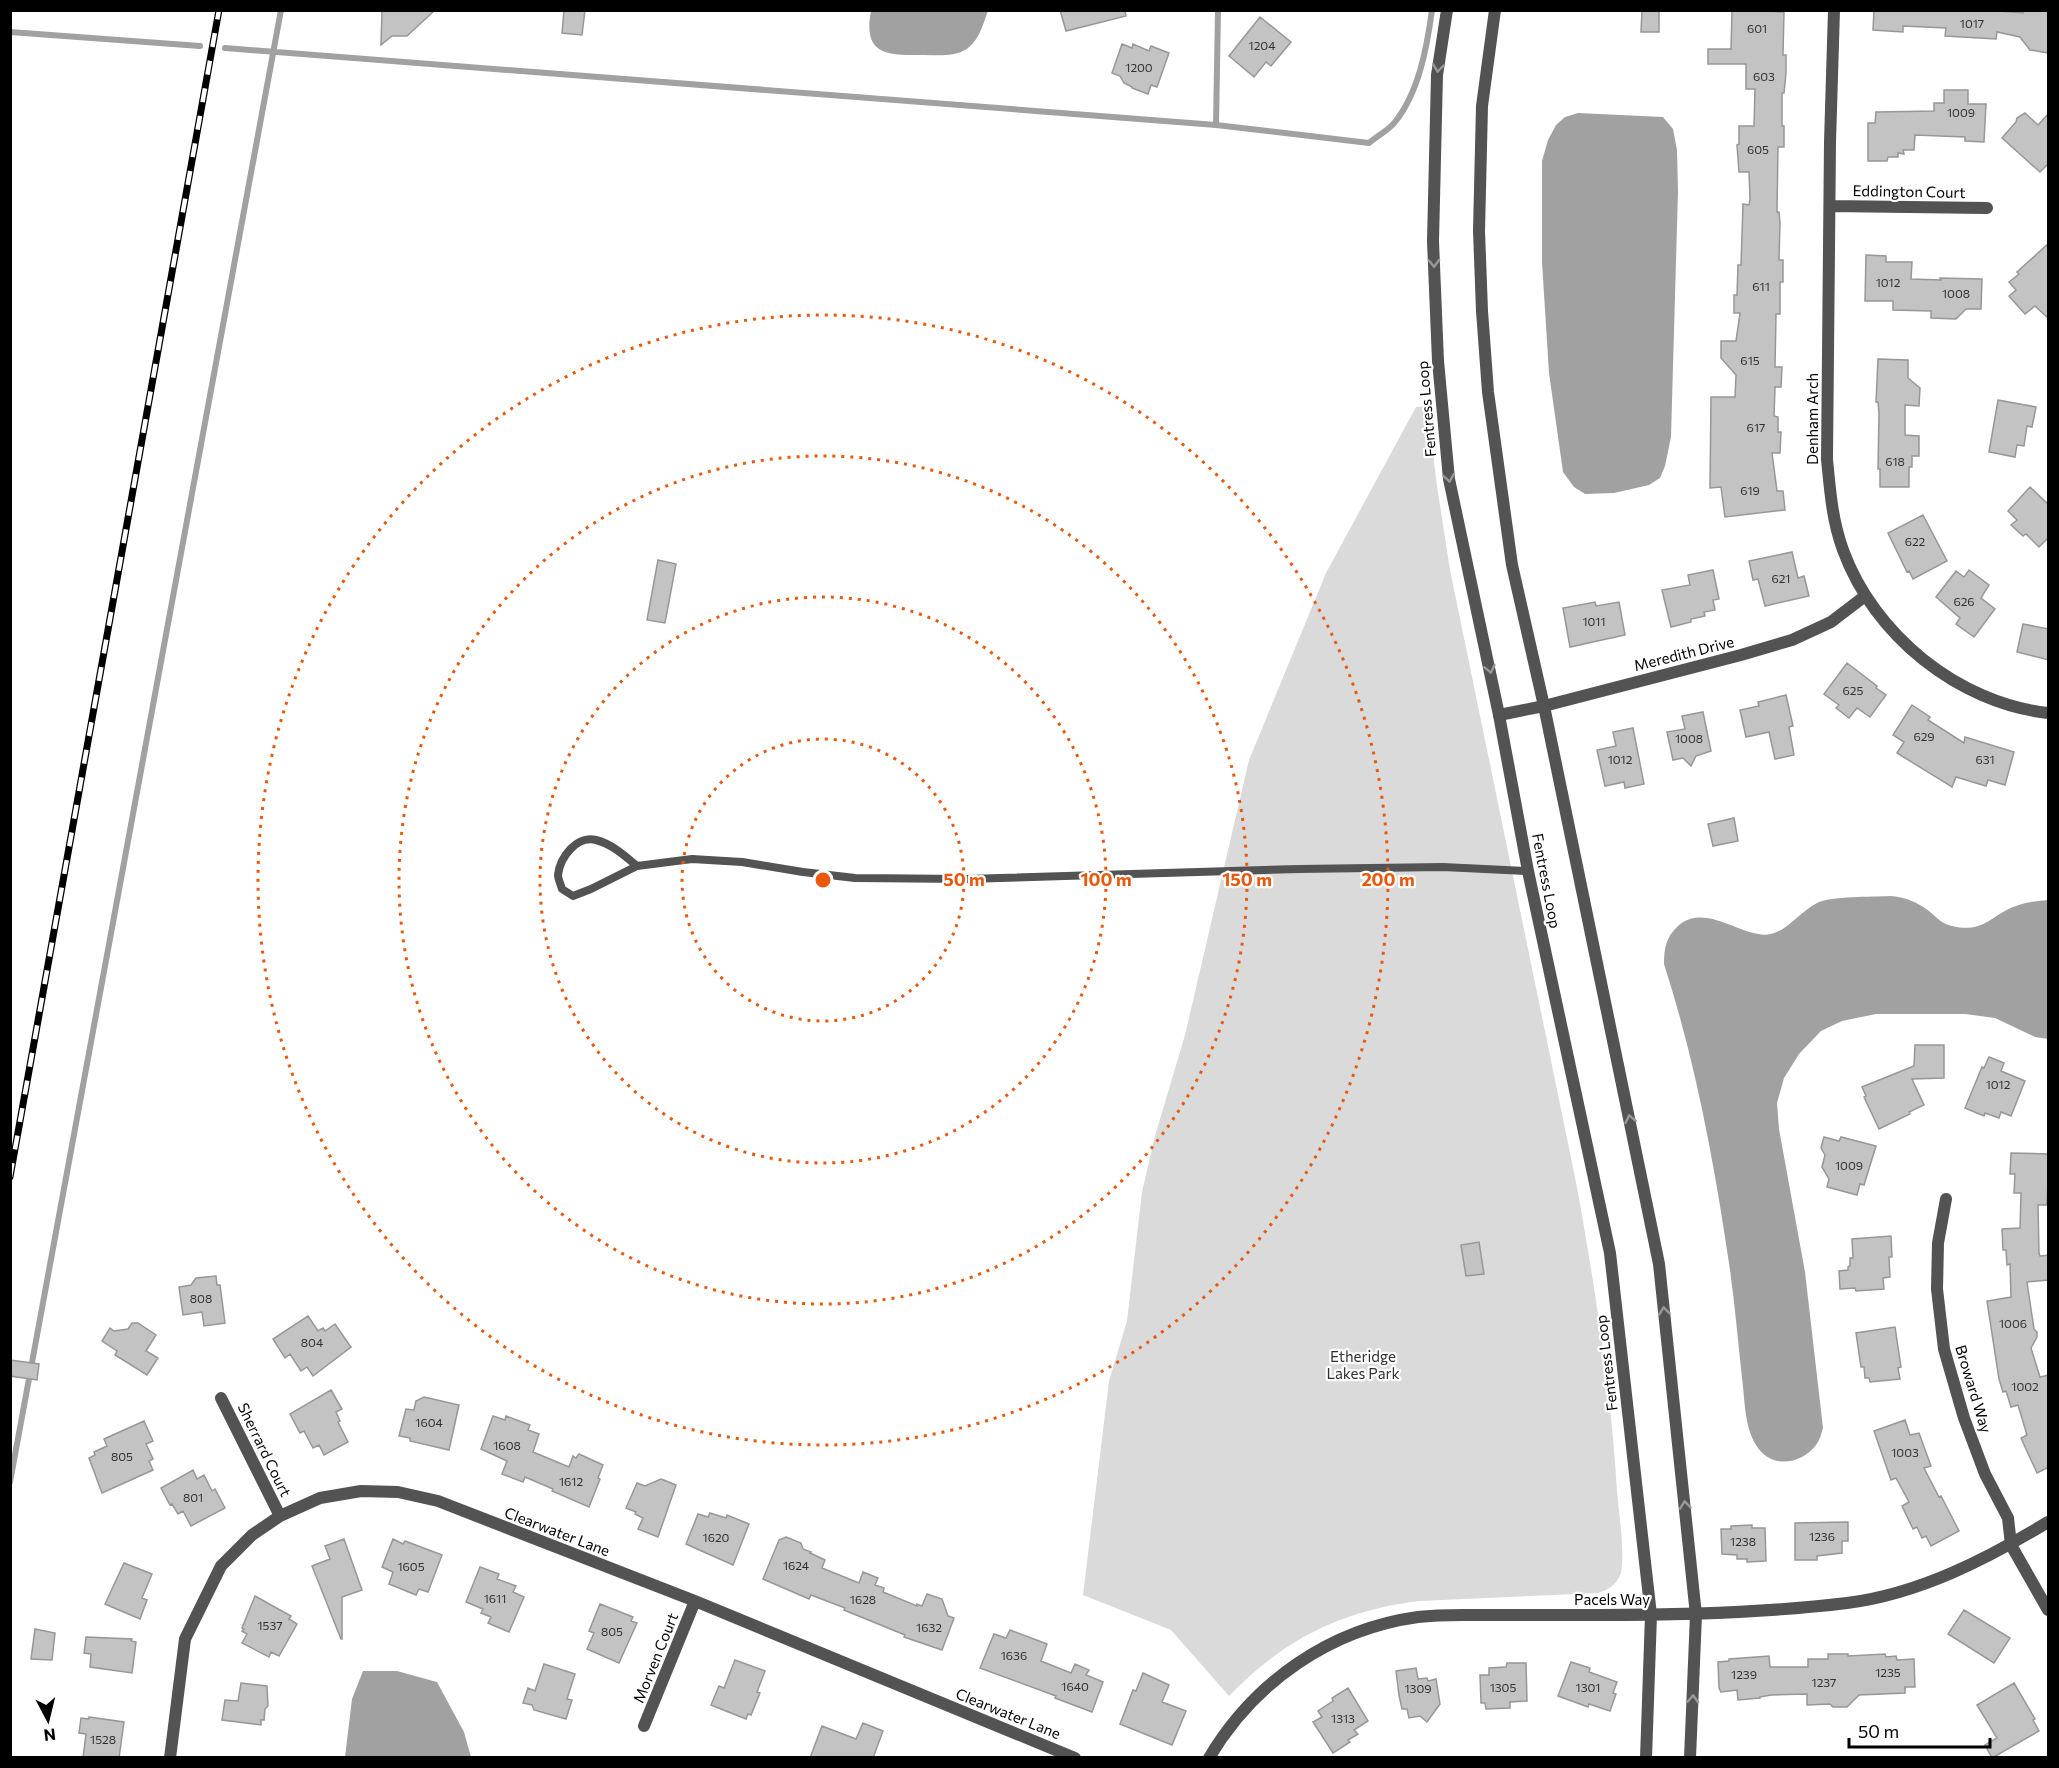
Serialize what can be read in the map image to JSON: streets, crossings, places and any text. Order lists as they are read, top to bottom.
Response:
{
  "streets": {
    "street": [
      "Eddington Court",
      "Fentress Loop",
      "Denham Arch",
      "Meredith Drive",
      "Broward Way",
      "Sherrard Court",
      "Clearwater Lane",
      "Pacels Way",
      "Morven Court"
    ]
  },
  "crossings": [
    ["Eddington Court", "Denham Arch"],
    ["Fentress Loop", "Meredith Drive"],
    ["Fentress Loop", "Pacels Way"],
    ["Denham Arch", "Meredith Drive"],
    ["Broward Way", "Pacels Way"],
    ["Sherrard Court", "Clearwater Lane"],
    ["Clearwater Lane", "Morven Court"]
  ],
  "parks": ["Etheridge Lakes Park"],
  "house_numbers": [
    "1017",
    "601",
    "1204",
    "1200",
    "603",
    "1009",
    "605",
    "1012",
    "611",
    "1008",
    "615",
    "617",
    "618",
    "619",
    "622",
    "621",
    "626",
    "1011",
    "625",
    "629",
    "1008",
    "1012",
    "631",
    "1012",
    "1009",
    "808",
    "1006",
    "804",
    "1002",
    "1604",
    "1608",
    "1003",
    "805",
    "1612",
    "801",
    "1236",
    "1620",
    "1238",
    "1624",
    "1605",
    "1611",
    "1628",
    "1537",
    "1632",
    "805",
    "1636",
    "1235",
    "1239",
    "1237",
    "1640",
    "1305",
    "1301",
    "1309",
    "1313",
    "1528"
  ],
  "scale_bar": "50 m",
  "north": "bottom",
  "rings": [
    "50 m",
    "100 m",
    "150 m",
    "200 m"
  ]
}
